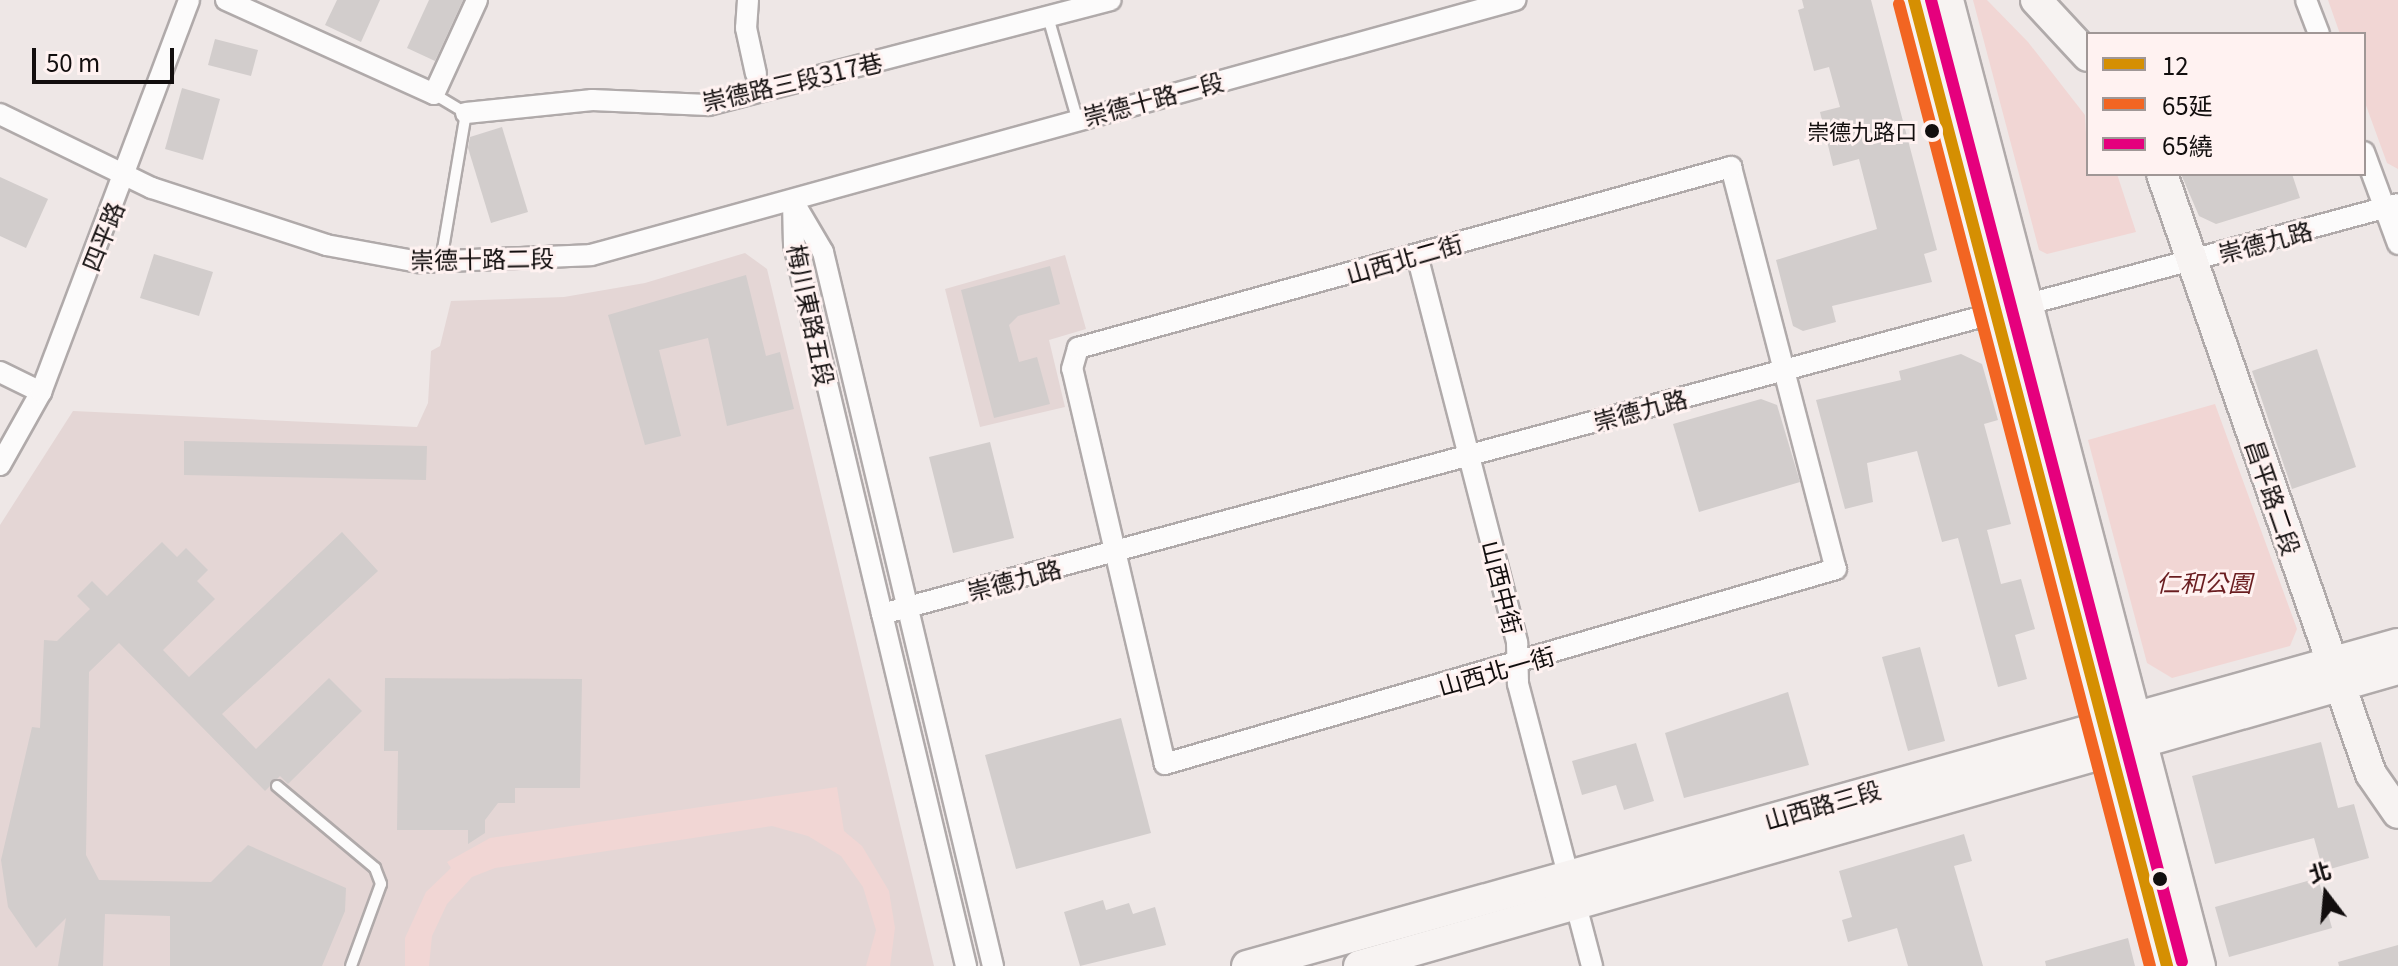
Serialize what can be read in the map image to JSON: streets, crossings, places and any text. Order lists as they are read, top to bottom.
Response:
{
  "streets": {
    "street": [
      "崇德路三段317巷",
      "崇德十路一段",
      "四平路",
      "崇德九路",
      "崇德十路二段",
      "山西北二街",
      "梅川東路五段",
      "昌平路二段",
      "山西中街",
      "山西北一街",
      "山西路三段"
    ]
  },
  "crossings": [
    ["崇德十路一段", "崇德十路二段"],
    ["崇德十路一段", "梅川東路五段"],
    ["四平路", "崇德十路二段"],
    ["崇德九路", "山西北二街"],
    ["崇德九路", "梅川東路五段"],
    ["崇德九路", "昌平路二段"],
    ["崇德九路", "山西中街"],
    ["崇德九路", "山西北一街"],
    ["崇德十路二段", "梅川東路五段"],
    ["山西北二街", "山西中街"],
    ["山西北二街", "山西北一街"],
    ["昌平路二段", "山西路三段"],
    ["山西中街", "山西北一街"],
    ["山西中街", "山西路三段"]
  ],
  "parks": ["仁和公園"],
  "places": ["崇德九路口"],
  "lines": ["transit line 12", "transit line 65繞", "transit line 65延"],
  "legend": ["12", "65延", "65繞"],
  "scale_bar": "50 m",
  "north": "top"
}
